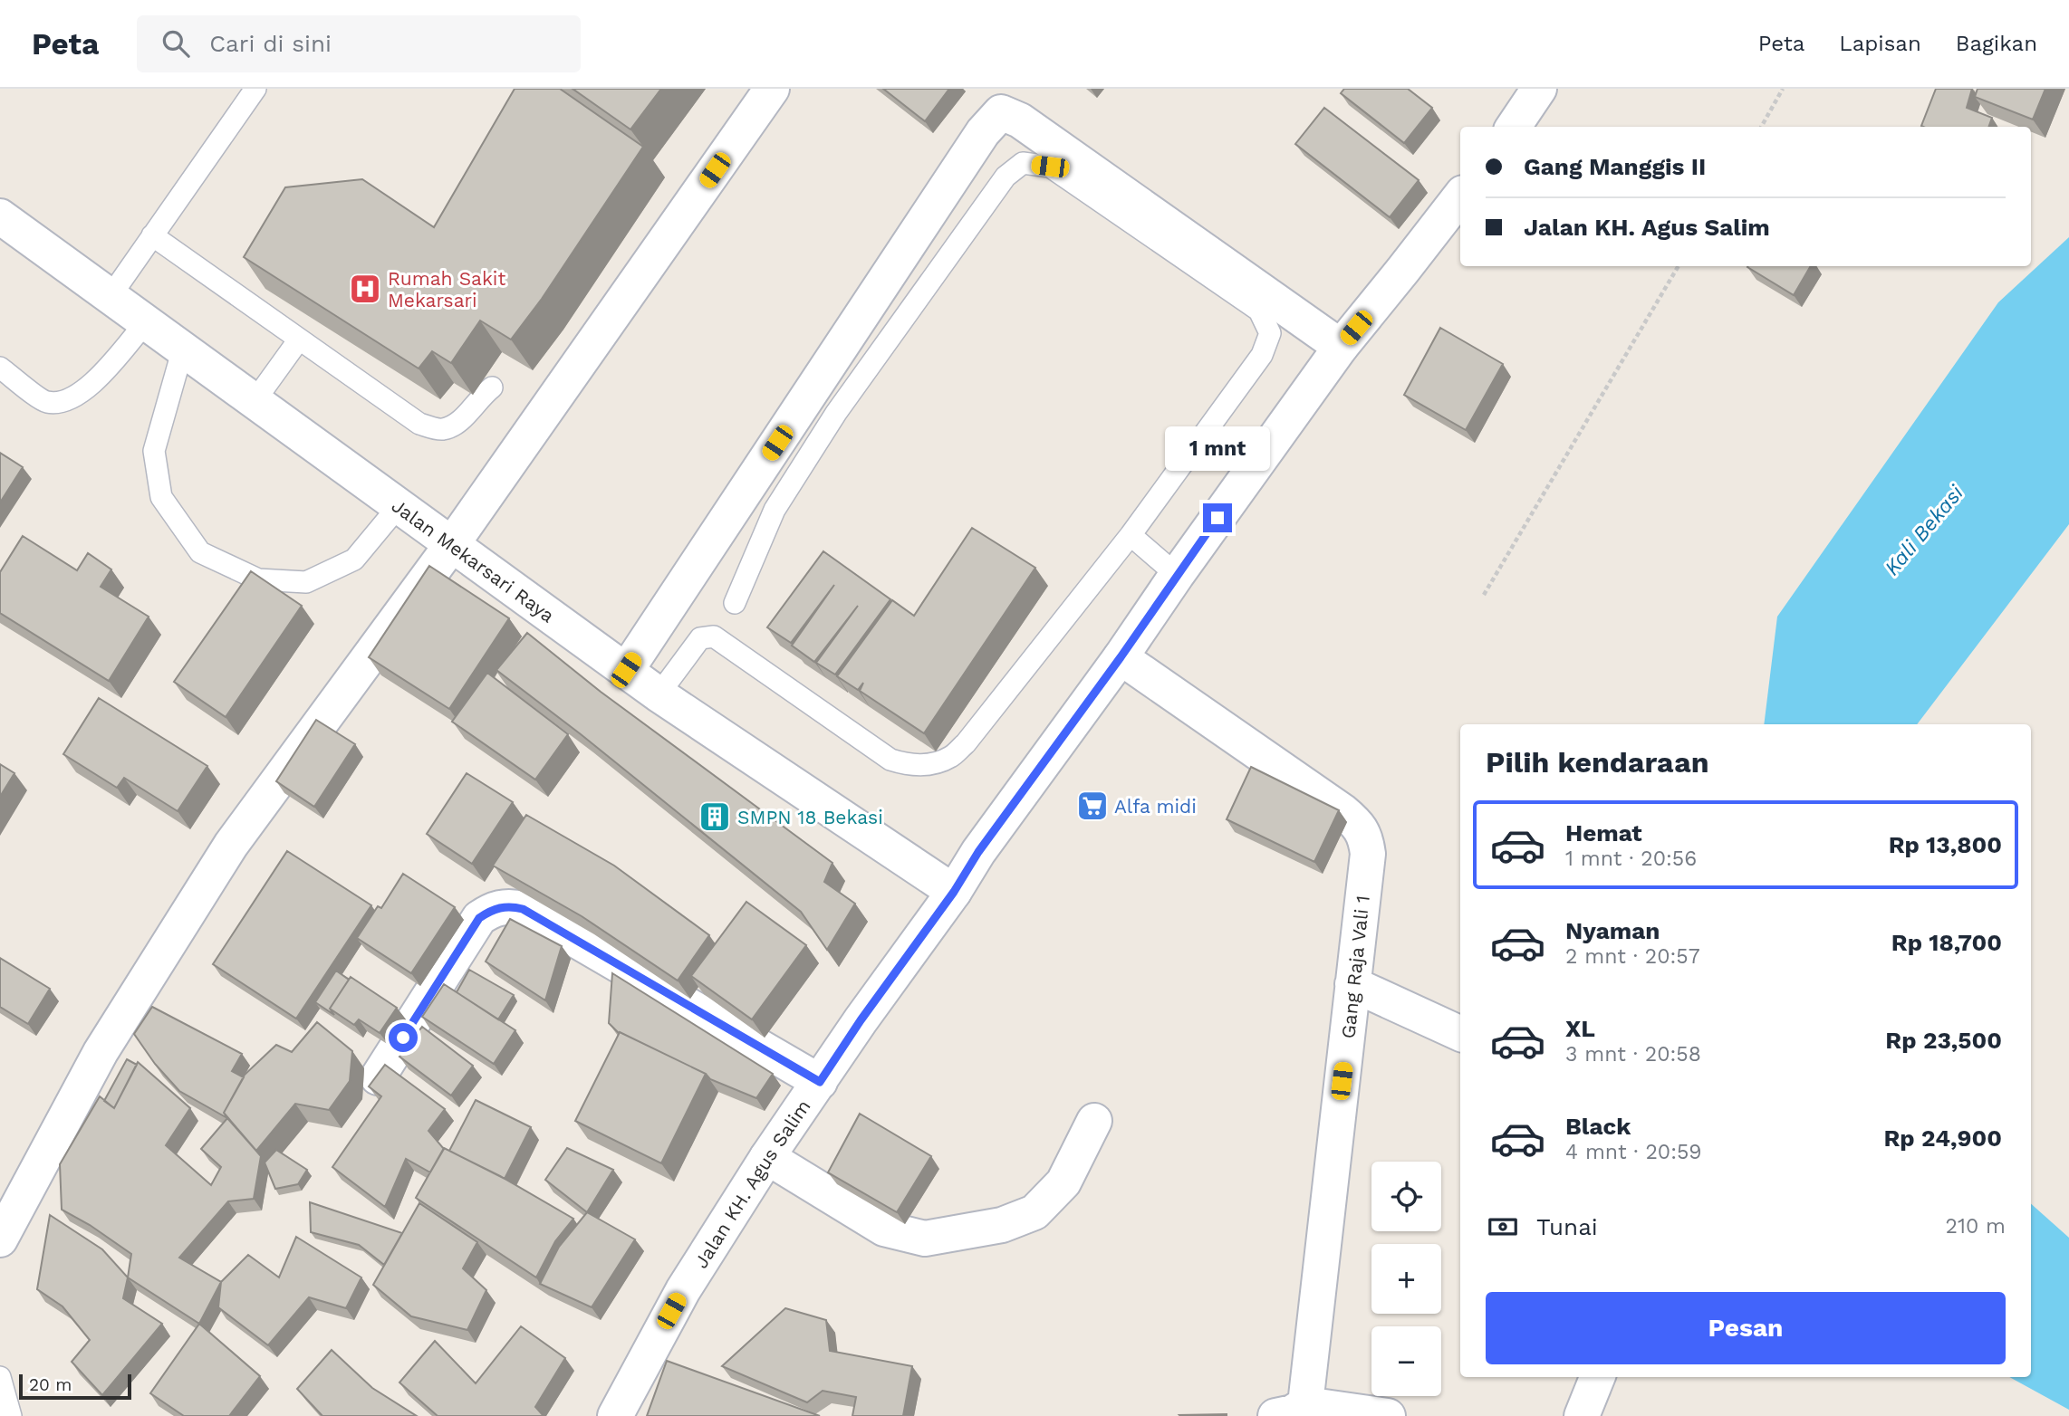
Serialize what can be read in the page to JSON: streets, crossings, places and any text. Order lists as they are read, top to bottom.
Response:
{
  "streets": {
    "street": ["Jalan Mekarsari Raya", "Gang Raja Vali 1", "Jalan KH. Agus Salim"]
  },
  "crossings": [
    ["Jalan Mekarsari Raya", "Jalan KH. Agus Salim"],
    ["Gang Raja Vali 1", "Jalan KH. Agus Salim"]
  ],
  "water": ["Kali Bekasi"],
  "places": {
    "hospital": ["Rumah Sakit Mekarsari"],
    "supermarket": ["Alfa midi"],
    "building": ["SMPN 18 Bekasi"]
  },
  "scale_bar": "20 m",
  "page": {
    "header": "Peta",
    "search": "Cari di sini",
    "nav": ["Peta", "Lapisan", "Bagikan"],
    "banner": ["Gang Manggis II", "Jalan KH. Agus Salim"],
    "bubble": "1 mnt",
    "heading": "Pilih kendaraan",
    "list": [
      {
        "name": "Hemat",
        "note": "1 mnt · 20:56",
        "value": "Rp 13,800"
      },
      {
        "name": "Nyaman",
        "note": "2 mnt · 20:57",
        "value": "Rp 18,700"
      },
      {
        "name": "XL",
        "note": "3 mnt · 20:58",
        "value": "Rp 23,500"
      },
      {
        "name": "Black",
        "note": "4 mnt · 20:59",
        "value": "Rp 24,900"
      }
    ],
    "map_buttons": ["+", "−"],
    "pay": ["Tunai", "210 m"],
    "buttons": "Pesan",
    "scale": "20 m"
  }
}
